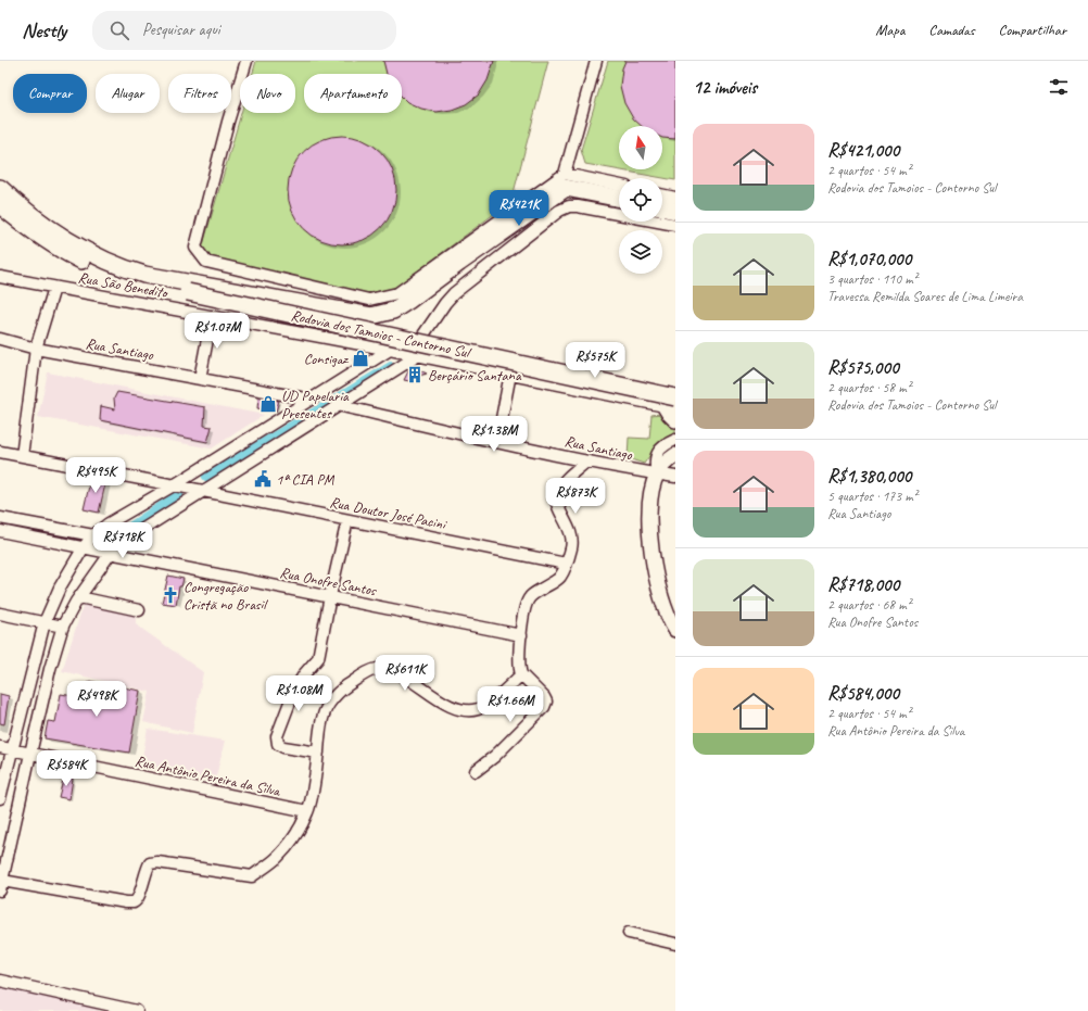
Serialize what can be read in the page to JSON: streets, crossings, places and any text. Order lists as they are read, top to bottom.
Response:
{
  "streets": {
    "highway": ["Rodovia dos Tamoios - Contorno Sul"],
    "street": [
      "Rua São Benedito",
      "Rua Santiago",
      "Rua Doutor José Pacini",
      "Rua Onofre Santos",
      "Rua Antônio Pereira da Silva"
    ]
  },
  "crossings": [
    ["Rua São Benedito", "Rodovia dos Tamoios - Contorno Sul"]
  ],
  "places": {
    "shop": ["Consigaz", "UD Papelaria Presentes"],
    "building": ["Berçário Santana"],
    "public building": ["1ª CIA PM"],
    "church": ["Congregação Cristã no Brasil"]
  },
  "north": "top",
  "page": {
    "header": "Nestly",
    "search": "Pesquisar aqui",
    "nav": ["Mapa", "Camadas", "Compartilhar"],
    "heading": "12 imóveis",
    "chip": [
      "Comprar",
      "Alugar",
      "Filtros",
      "Novo",
      "Apartamento"
    ],
    "list": [
      {
        "name": "R$421,000",
        "note": "2 quartos · 54 m² · Rodovia dos Tamoios - Contorno Sul"
      },
      {
        "name": "R$1,070,000",
        "note": "3 quartos · 110 m² · Travessa Remilda Soares de Lima Limeira"
      },
      {
        "name": "R$575,000",
        "note": "2 quartos · 58 m² · Rodovia dos Tamoios - Contorno Sul"
      },
      {
        "name": "R$1,380,000",
        "note": "5 quartos · 173 m² · Rua Santiago"
      },
      {
        "name": "R$718,000",
        "note": "2 quartos · 68 m² · Rua Onofre Santos"
      },
      {
        "name": "R$584,000",
        "note": "2 quartos · 54 m² · Rua Antônio Pereira da Silva"
      }
    ],
    "price": [
      "R$421K",
      "R$1.07M",
      "R$575K",
      "R$1.38M",
      "R$495K",
      "R$873K",
      "R$718K",
      "R$611K",
      "R$1.08M",
      "R$498K",
      "R$1.66M",
      "R$584K"
    ]
  }
}
